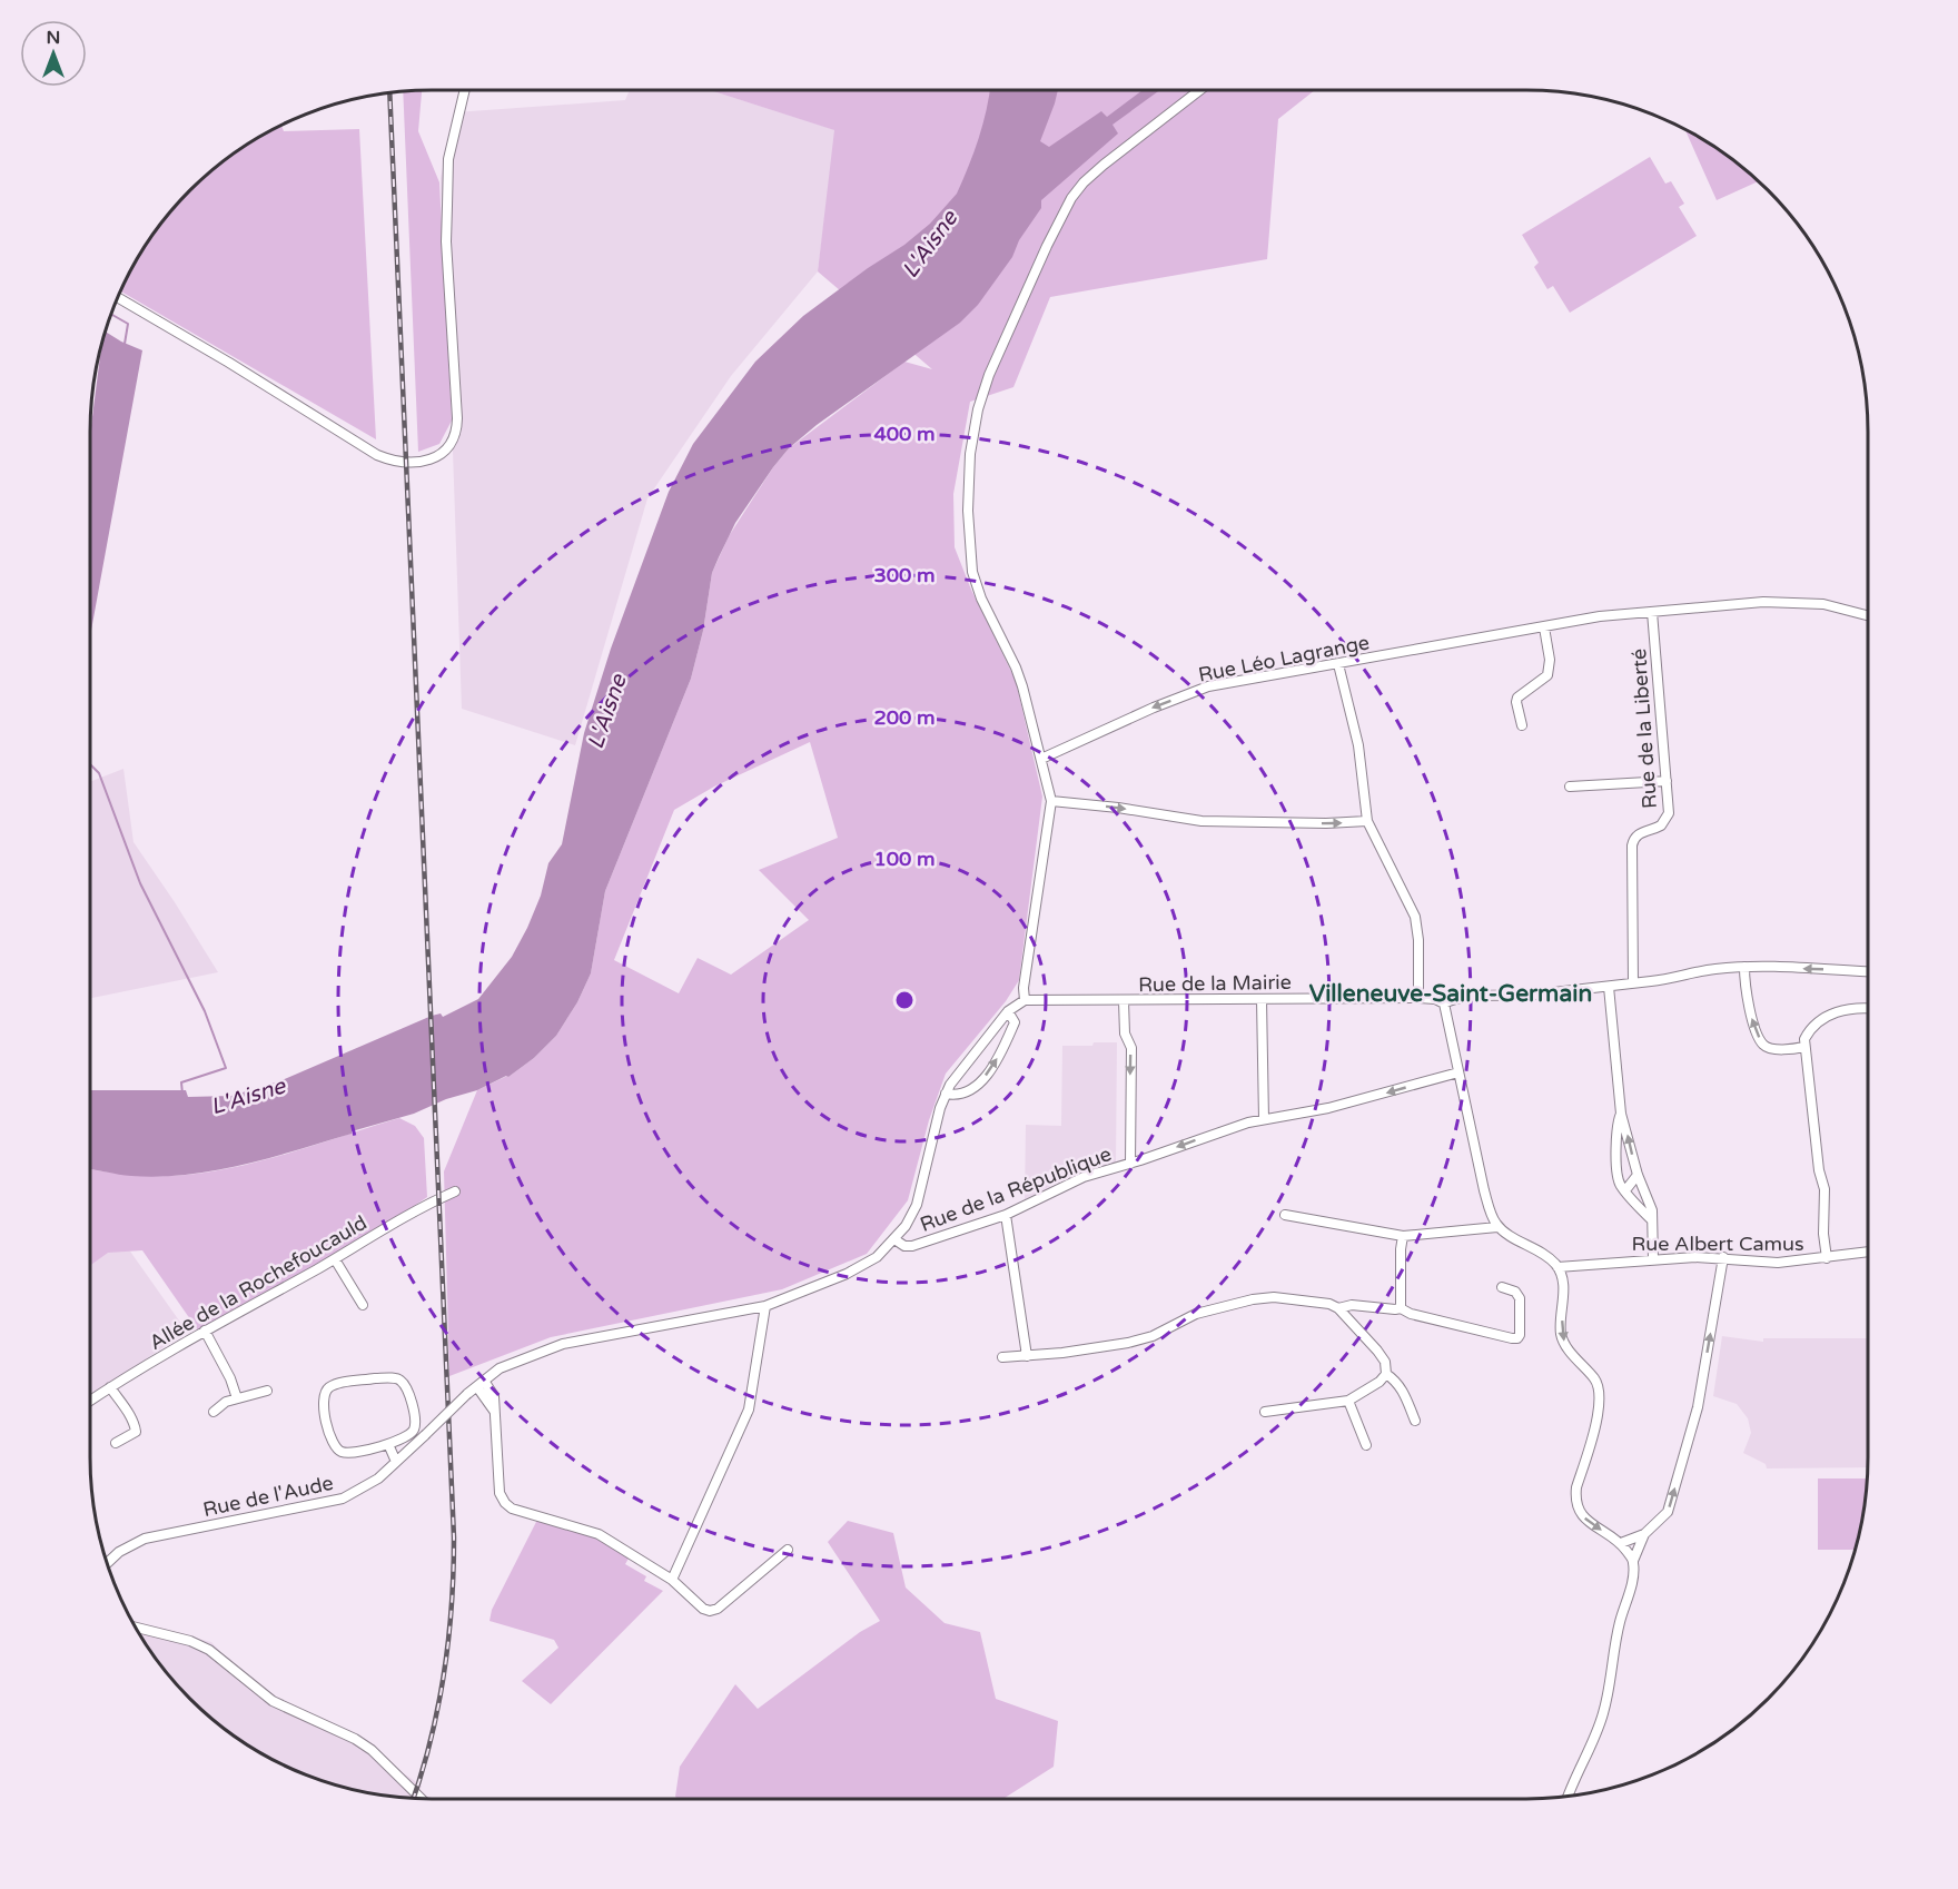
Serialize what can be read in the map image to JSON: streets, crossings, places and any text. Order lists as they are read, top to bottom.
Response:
{
  "streets": {
    "street": [
      "Rue Léo Lagrange",
      "Rue de la Liberté",
      "Rue de la Mairie",
      "Rue de la République",
      "Rue Albert Camus",
      "Allée de la Rochefoucauld",
      "Rue de l'Aude"
    ]
  },
  "crossings": [
    ["Rue Léo Lagrange", "Rue de la Liberté"],
    ["Rue de la Mairie", "Rue de l'Aude"],
    ["Rue de la République", "Rue de l'Aude"]
  ],
  "one_way": ["Rue Léo Lagrange", "Rue de la République"],
  "districts": ["Villeneuve-Saint-Germain"],
  "water": ["L'Aisne"],
  "north": "top",
  "rings": [
    "400 m",
    "300 m",
    "200 m",
    "100 m"
  ]
}
